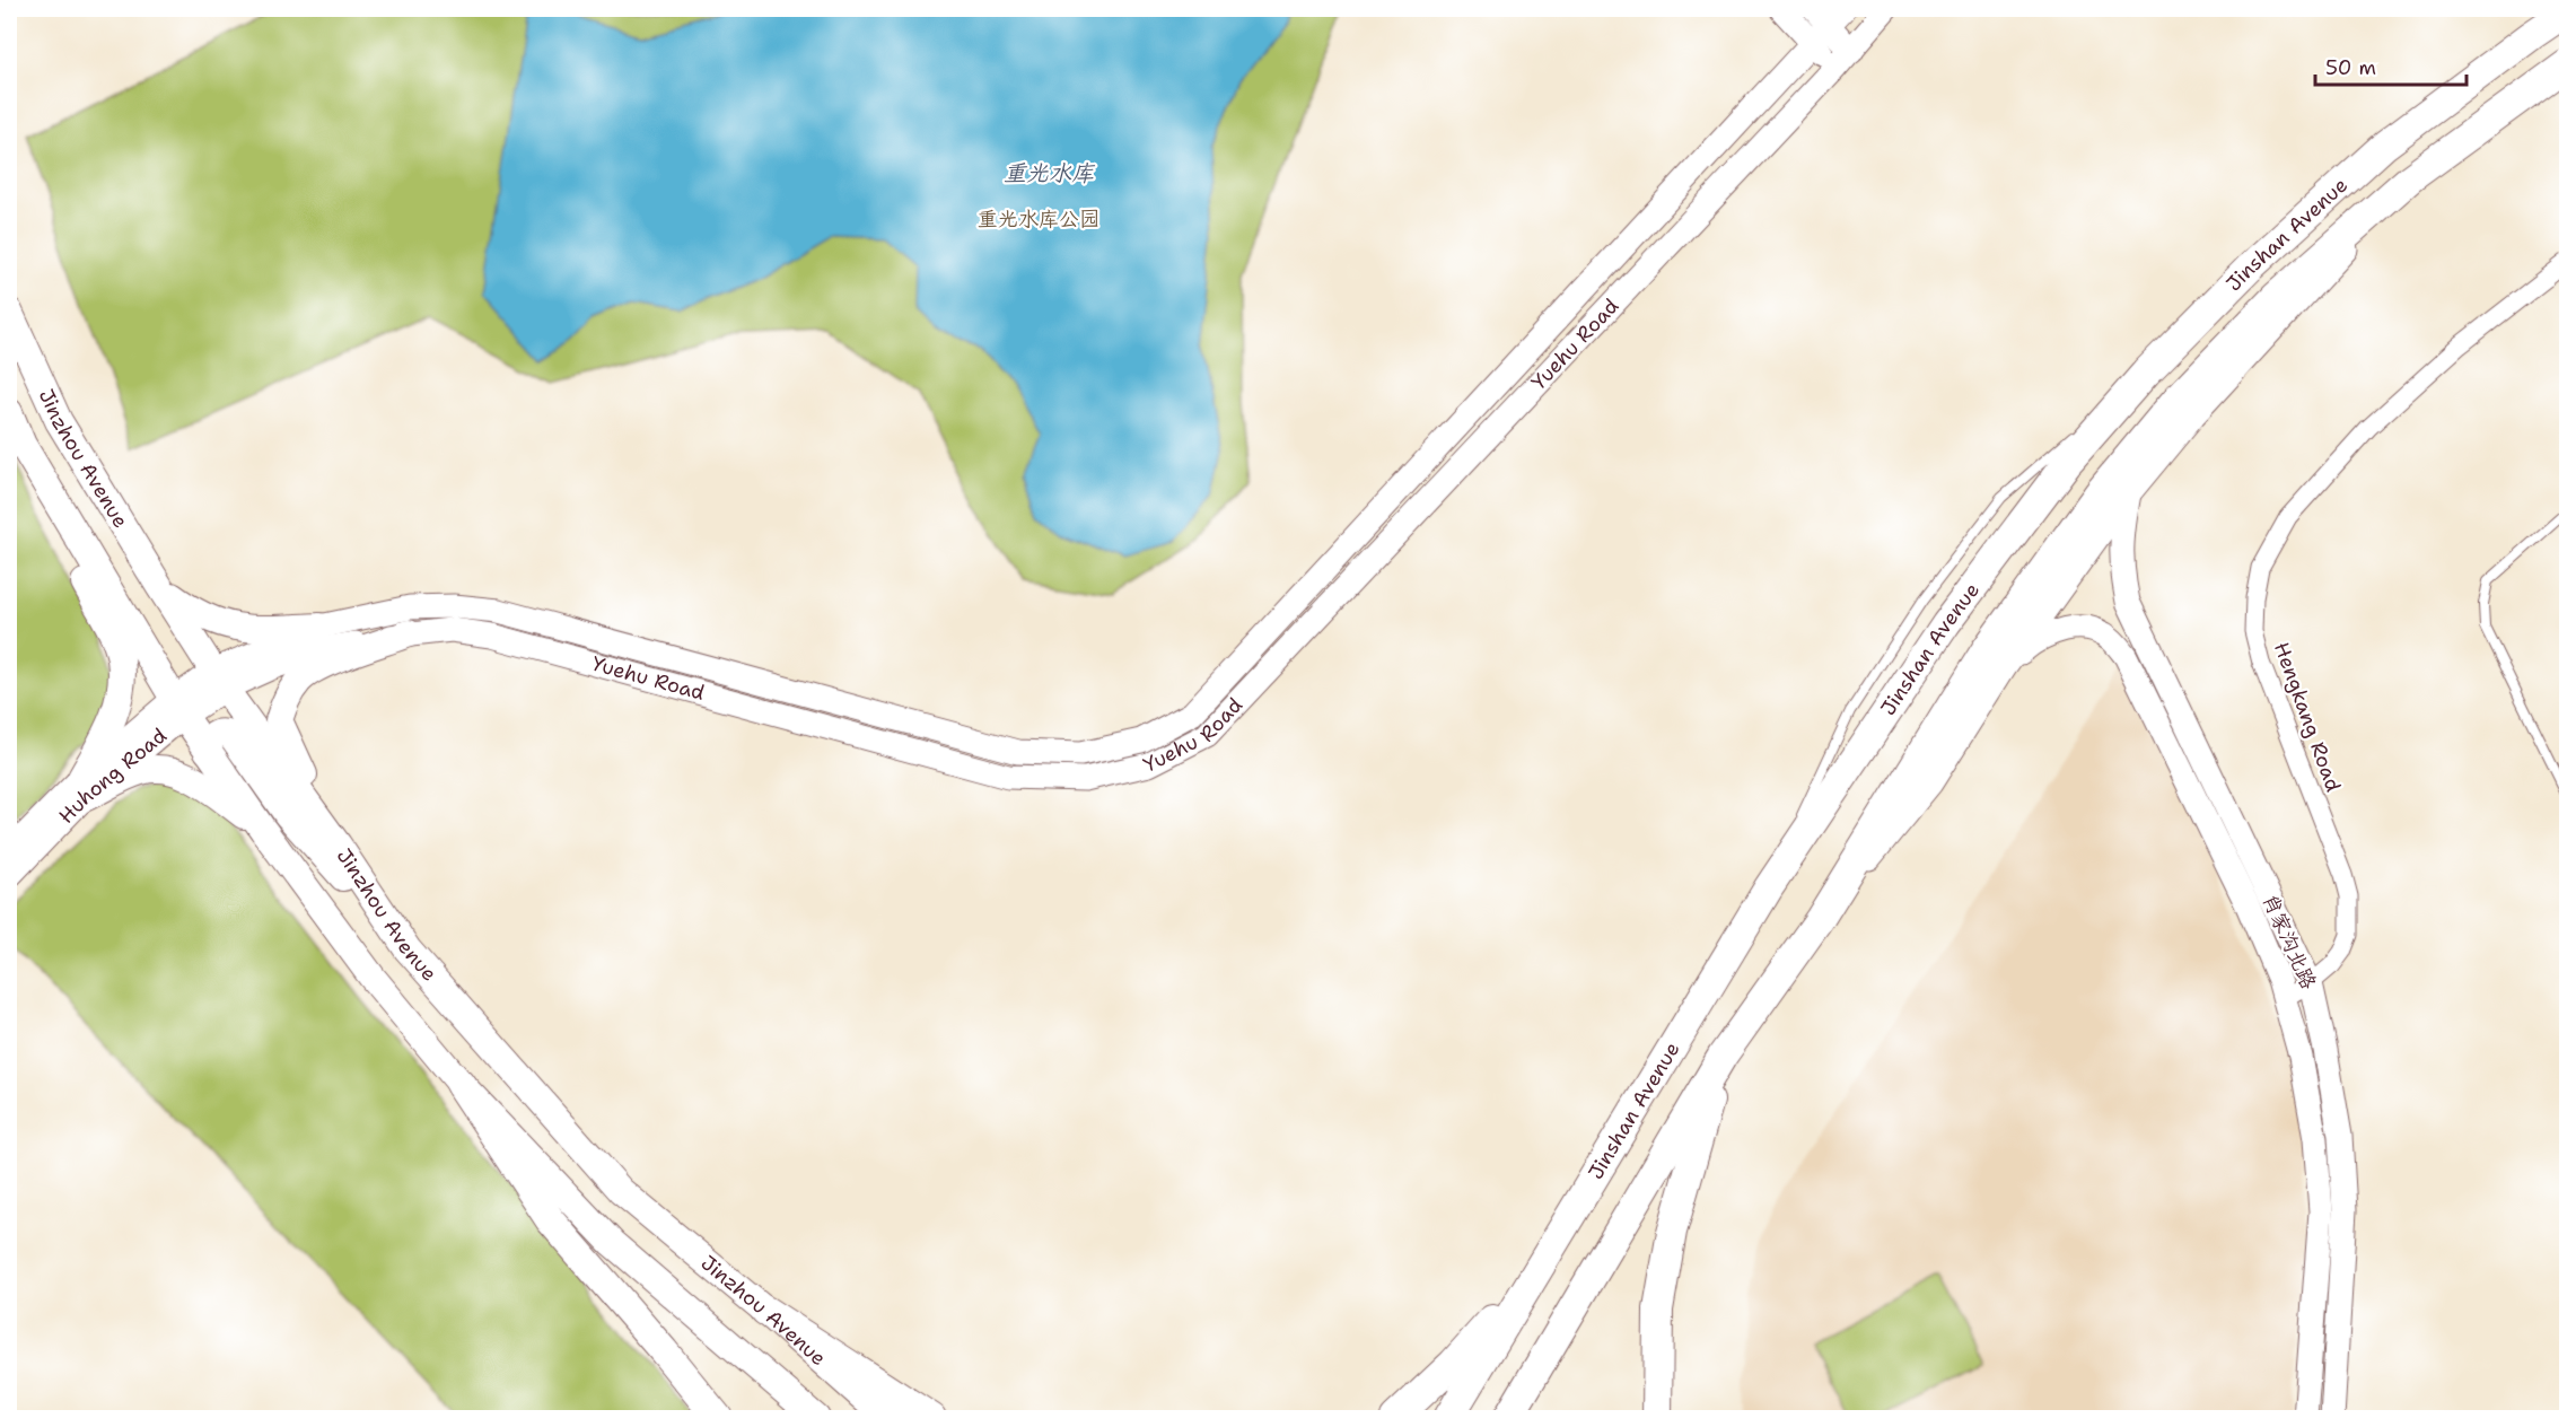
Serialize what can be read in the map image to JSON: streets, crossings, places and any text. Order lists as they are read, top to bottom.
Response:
{
  "streets": {
    "highway": ["Jinshan Avenue"],
    "main road": [
      "Yuehu Road",
      "Jinzhou Avenue",
      "Huhong Road",
      "肖家沟北路"
    ],
    "street": ["Hengkang Road"]
  },
  "crossings": [
    ["Yuehu Road", "Jinzhou Avenue"],
    ["Yuehu Road", "Huhong Road"],
    ["Jinzhou Avenue", "Huhong Road"],
    ["Hengkang Road", "肖家沟北路"]
  ],
  "water": ["重光水库"],
  "parks": ["重光水库公园"],
  "scale_bar": "50 m"
}
